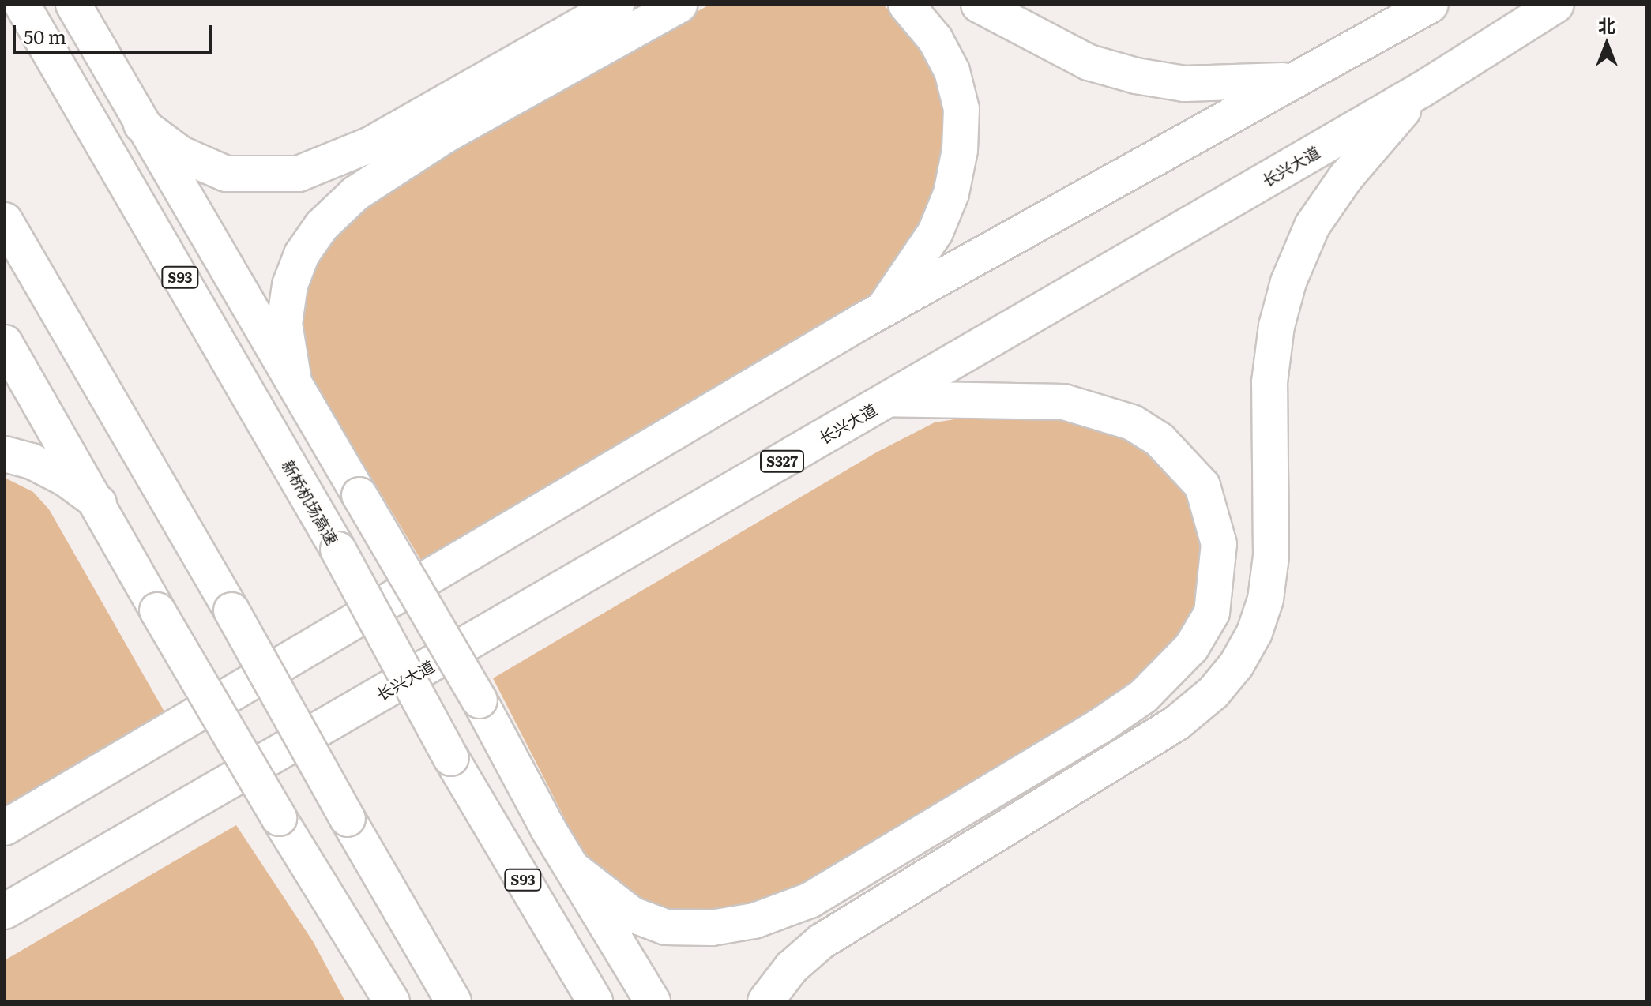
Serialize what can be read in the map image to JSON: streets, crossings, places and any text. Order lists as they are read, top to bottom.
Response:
{
  "streets": {
    "main road": [
      "长兴大道",
      "S93",
      "S327",
      "新桥机场高速"
    ]
  },
  "scale_bar": "50 m",
  "north": "top"
}
